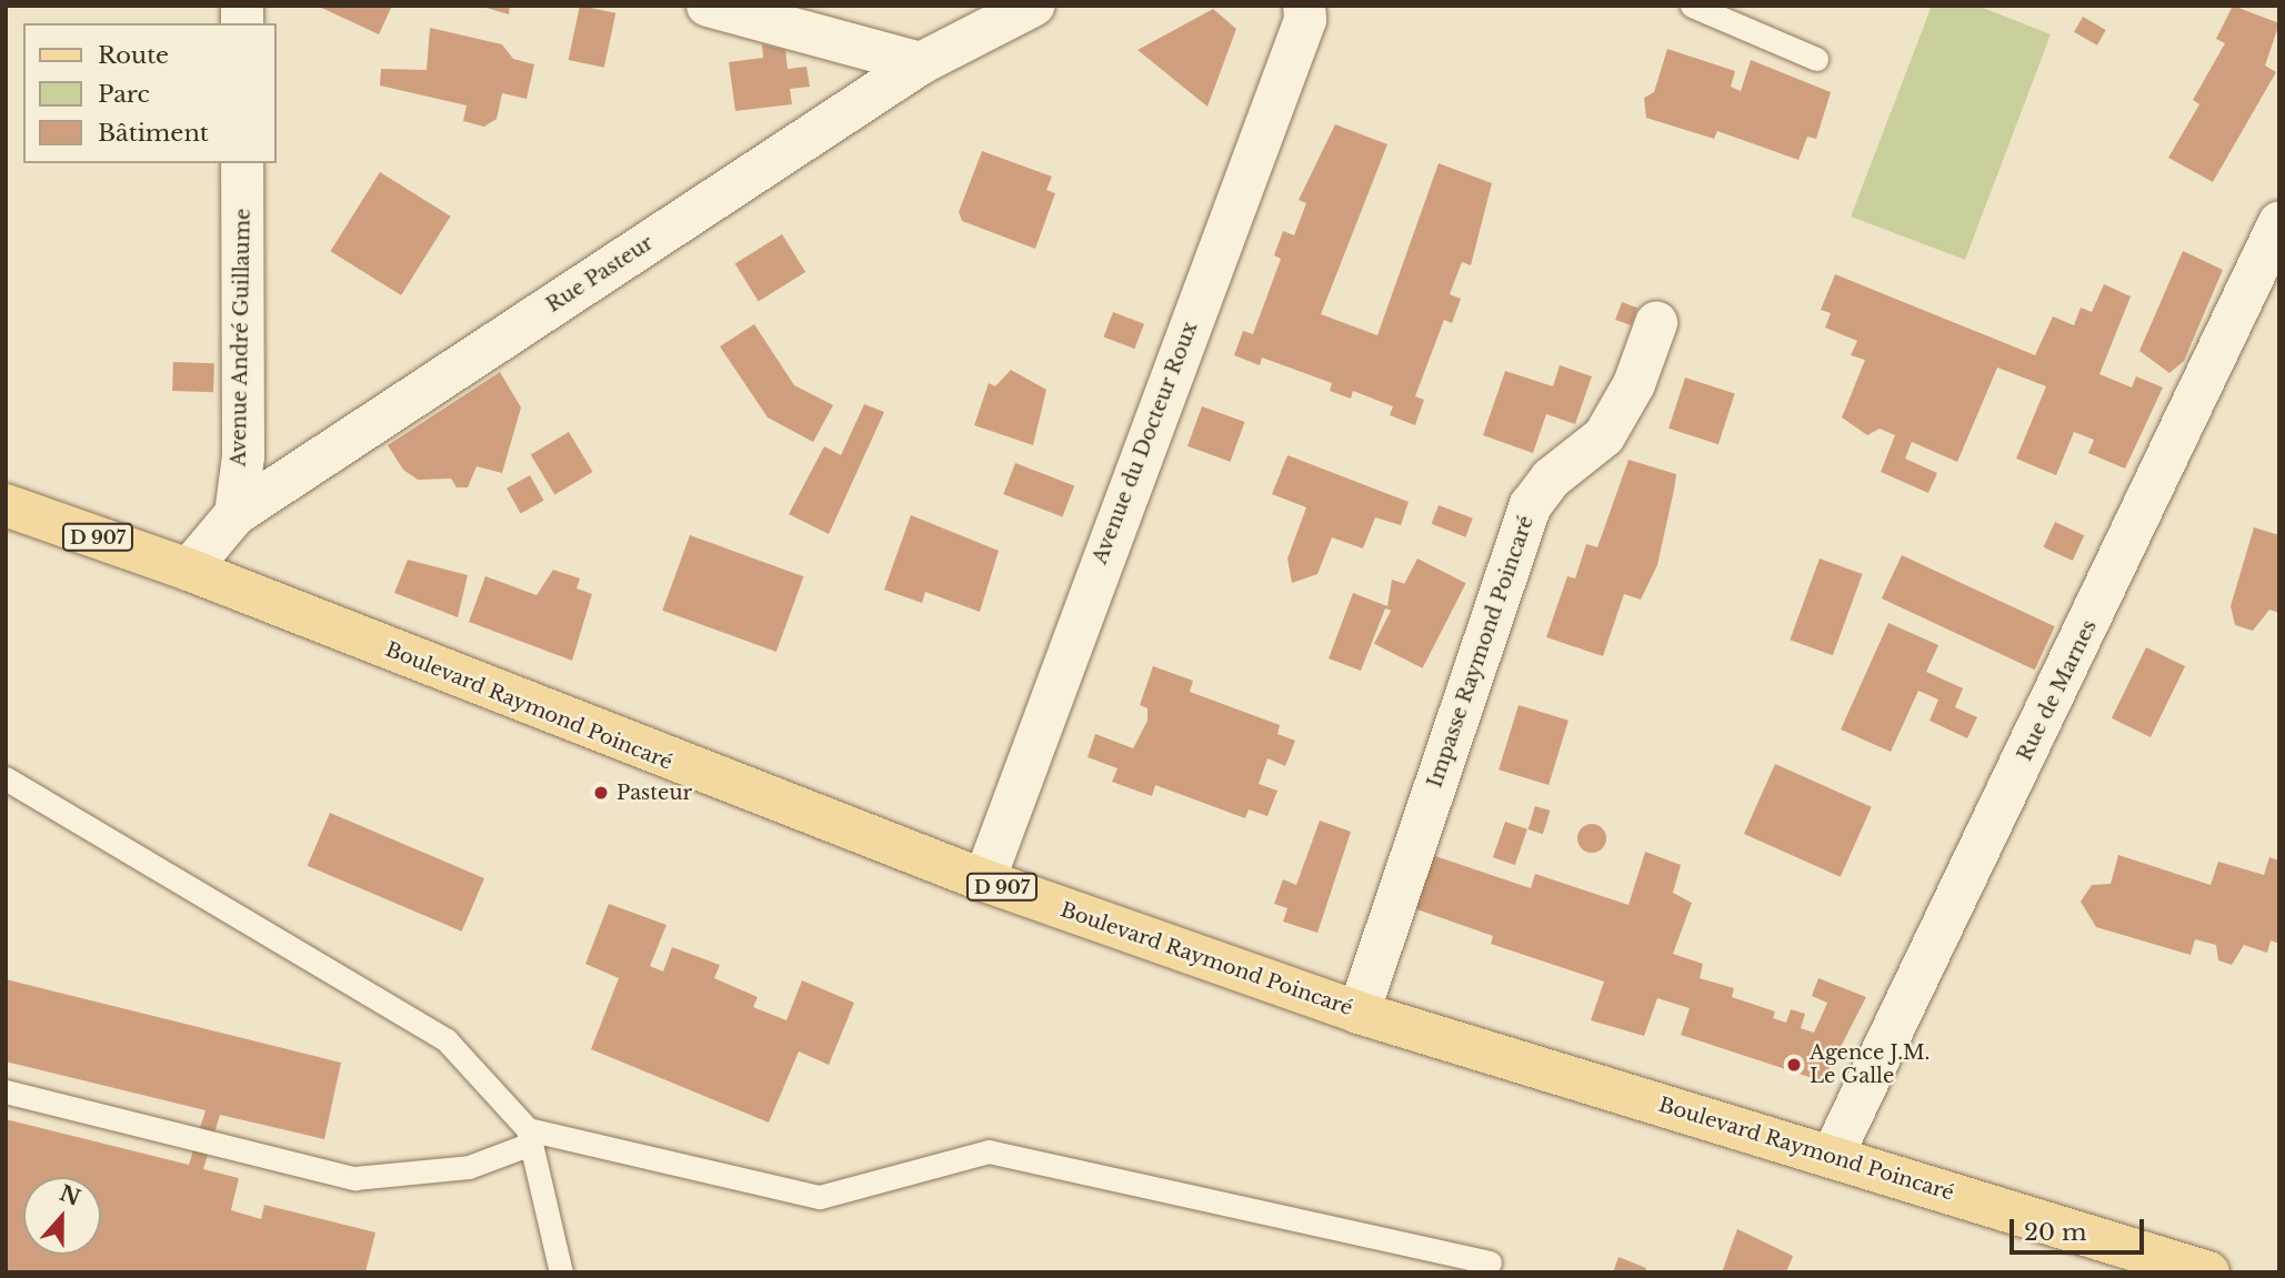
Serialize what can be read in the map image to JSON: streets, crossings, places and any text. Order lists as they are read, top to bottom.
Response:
{
  "streets": {
    "main road": ["D 907", "Boulevard Raymond Poincaré"],
    "street": [
      "Rue Pasteur",
      "Avenue André Guillaume",
      "Avenue du Docteur Roux",
      "Impasse Raymond Poincaré",
      "Rue de Marnes"
    ]
  },
  "crossings": [
    ["Rue Pasteur", "Avenue André Guillaume"],
    ["Rue Pasteur", "Boulevard Raymond Poincaré"],
    ["Avenue du Docteur Roux", "Boulevard Raymond Poincaré"],
    ["Impasse Raymond Poincaré", "Boulevard Raymond Poincaré"],
    ["Rue de Marnes", "Boulevard Raymond Poincaré"]
  ],
  "places": ["Pasteur", "Agence J.M. Le Galle"],
  "legend": ["Route", "Parc", "Bâtiment"],
  "scale_bar": "20 m",
  "north": "top"
}
